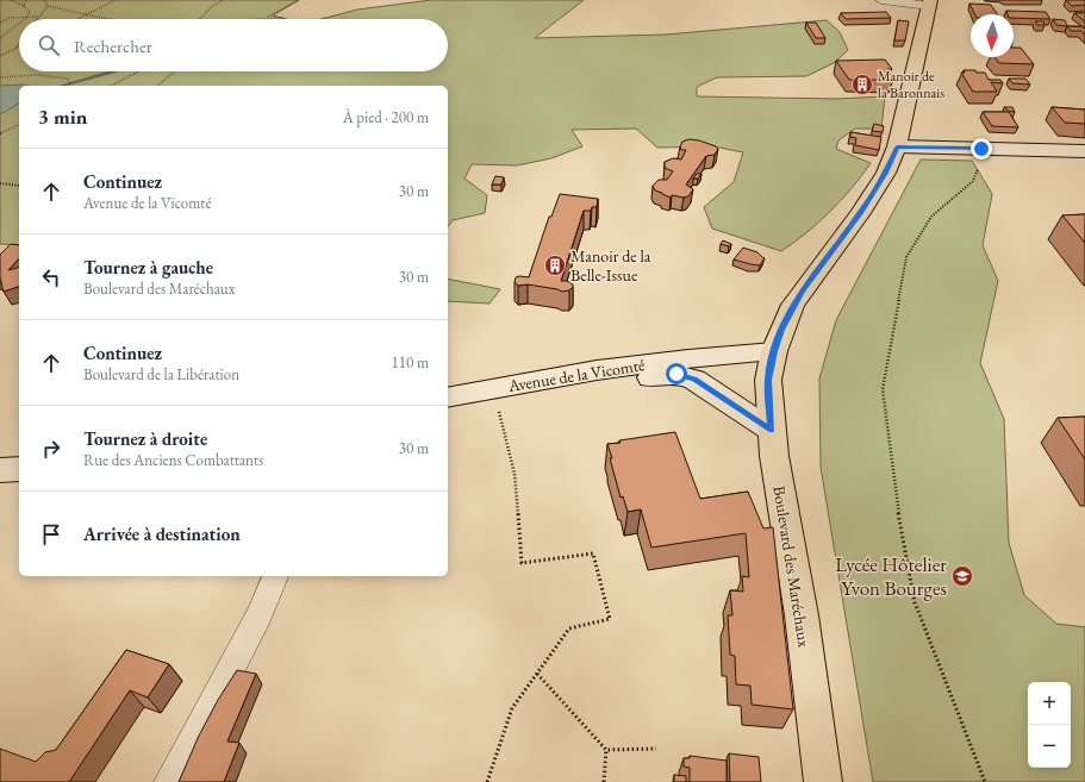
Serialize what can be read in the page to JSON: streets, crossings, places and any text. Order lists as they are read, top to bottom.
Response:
{
  "streets": {
    "main road": ["Avenue de la Vicomté", "Boulevard des Maréchaux"]
  },
  "crossings": [
    ["Avenue de la Vicomté", "Boulevard des Maréchaux"]
  ],
  "places": {
    "building": ["Manoir de la Baronnais", "Manoir de la Belle-Issue"],
    "school or university": ["Lycée Hôtelier Yvon Bourges"]
  },
  "north": "bottom",
  "page": {
    "search": "Rechercher",
    "heading": ["3 min", "À pied · 200 m"],
    "list": [
      ["Continuez", "Avenue de la Vicomté", "30 m"],
      ["Tournez à gauche", "Boulevard des Maréchaux", "30 m"],
      ["Continuez", "Boulevard de la Libération", "110 m"],
      ["Tournez à droite", "Rue des Anciens Combattants", "30 m"],
      "Arrivée à destination"
    ],
    "map_buttons": ["+", "−"]
  }
}
